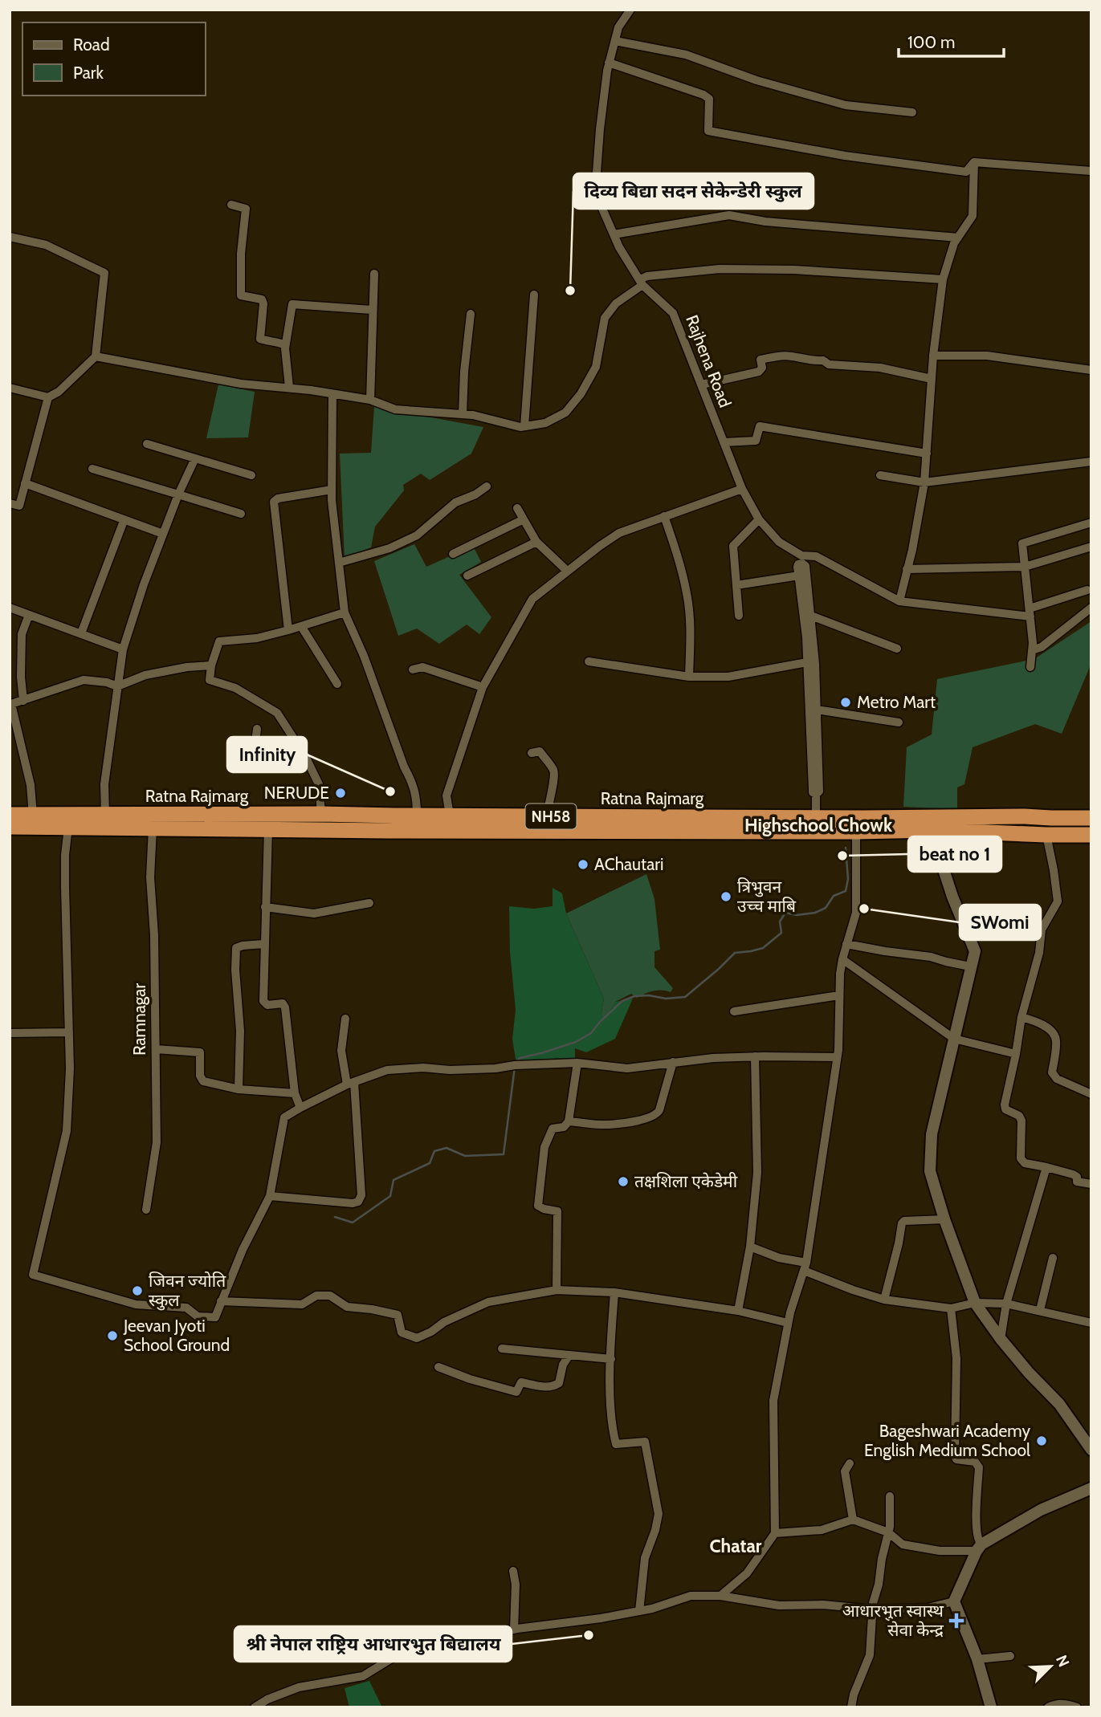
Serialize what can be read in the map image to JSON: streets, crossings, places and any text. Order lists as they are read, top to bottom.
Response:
{
  "streets": {
    "highway": ["Ratna Rajmarg", "NH58"],
    "street": ["Rajhena Road", "Ramnagar"]
  },
  "crossings": [
    ["Ratna Rajmarg", "Ramnagar"]
  ],
  "districts": ["Highschool Chowk", "Chatar"],
  "places": {
    "other": [
      "दिव्य बिद्या सदन सेकेन्डेरी स्कुल",
      "Metro Mart",
      "Infinity",
      "NERUDE",
      "beat no 1",
      "AChautari",
      "त्रिभुवन उच्च माबि",
      "SWomi",
      "तक्षशिला एकेडेमी",
      "जिवन ज्योति स्कुल",
      "Jeevan Jyoti School Ground",
      "Bageshwari Academy English Medium School",
      "श्री नेपाल राष्ट्रिय आधारभुत बिद्यालय"
    ],
    "health": ["आधारभुत स्वास्थ सेवा केन्द्र"]
  },
  "legend": ["Road", "Park"],
  "scale_bar": "100 m",
  "north": "top right"
}
